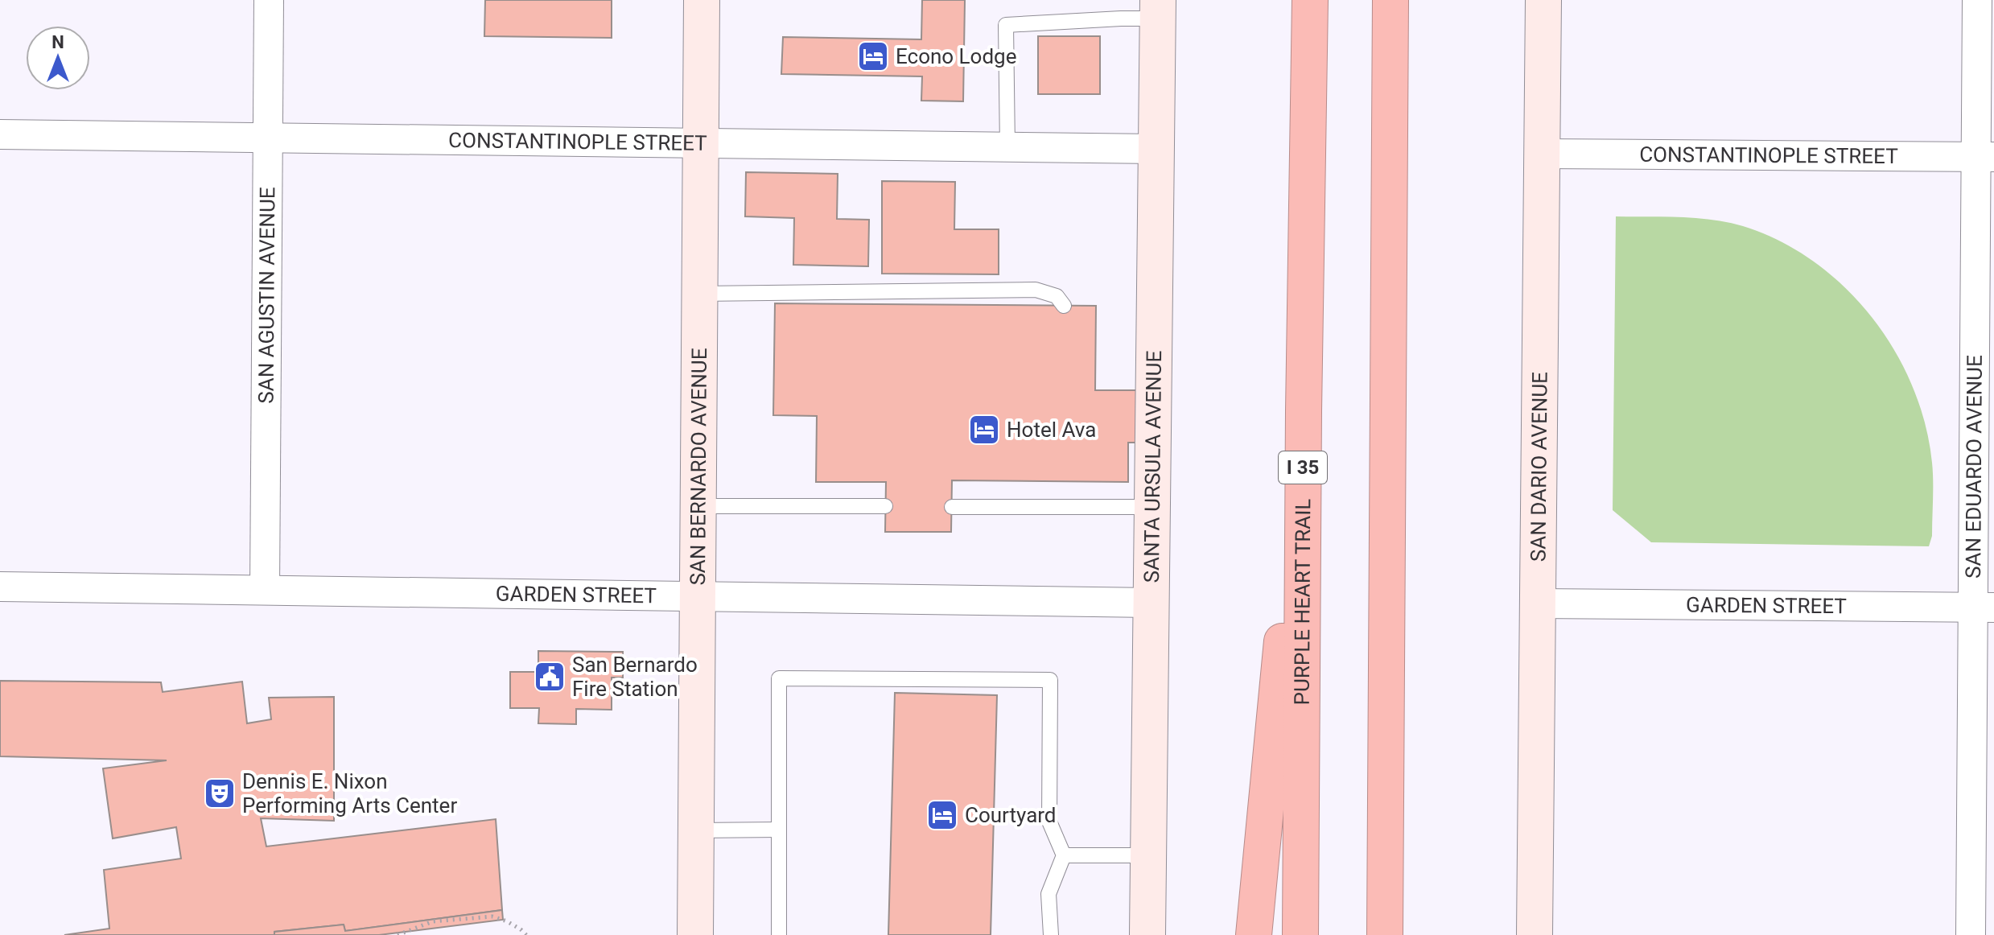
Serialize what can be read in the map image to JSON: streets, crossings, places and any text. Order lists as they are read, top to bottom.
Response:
{
  "streets": {
    "highway": ["I 35", "PURPLE HEART TRAIL"],
    "main road": ["SAN BERNARDO AVENUE", "SANTA URSULA AVENUE", "SAN DARIO AVENUE"],
    "street": [
      "CONSTANTINOPLE STREET",
      "SAN AGUSTIN AVENUE",
      "SAN EDUARDO AVENUE",
      "GARDEN STREET"
    ]
  },
  "crossings": [
    ["CONSTANTINOPLE STREET", "SAN AGUSTIN AVENUE"],
    ["CONSTANTINOPLE STREET", "SAN BERNARDO AVENUE"],
    ["CONSTANTINOPLE STREET", "SANTA URSULA AVENUE"],
    ["CONSTANTINOPLE STREET", "SAN DARIO AVENUE"],
    ["CONSTANTINOPLE STREET", "SAN EDUARDO AVENUE"],
    ["SAN AGUSTIN AVENUE", "GARDEN STREET"],
    ["SAN BERNARDO AVENUE", "GARDEN STREET"],
    ["SANTA URSULA AVENUE", "GARDEN STREET"],
    ["SAN DARIO AVENUE", "GARDEN STREET"],
    ["SAN EDUARDO AVENUE", "GARDEN STREET"]
  ],
  "places": {
    "hotel": ["Econo Lodge", "Hotel Ava", "Courtyard"],
    "public building": ["San Bernardo Fire Station"],
    "theatre": ["Dennis E. Nixon Performing Arts Center"]
  },
  "north": "top"
}
